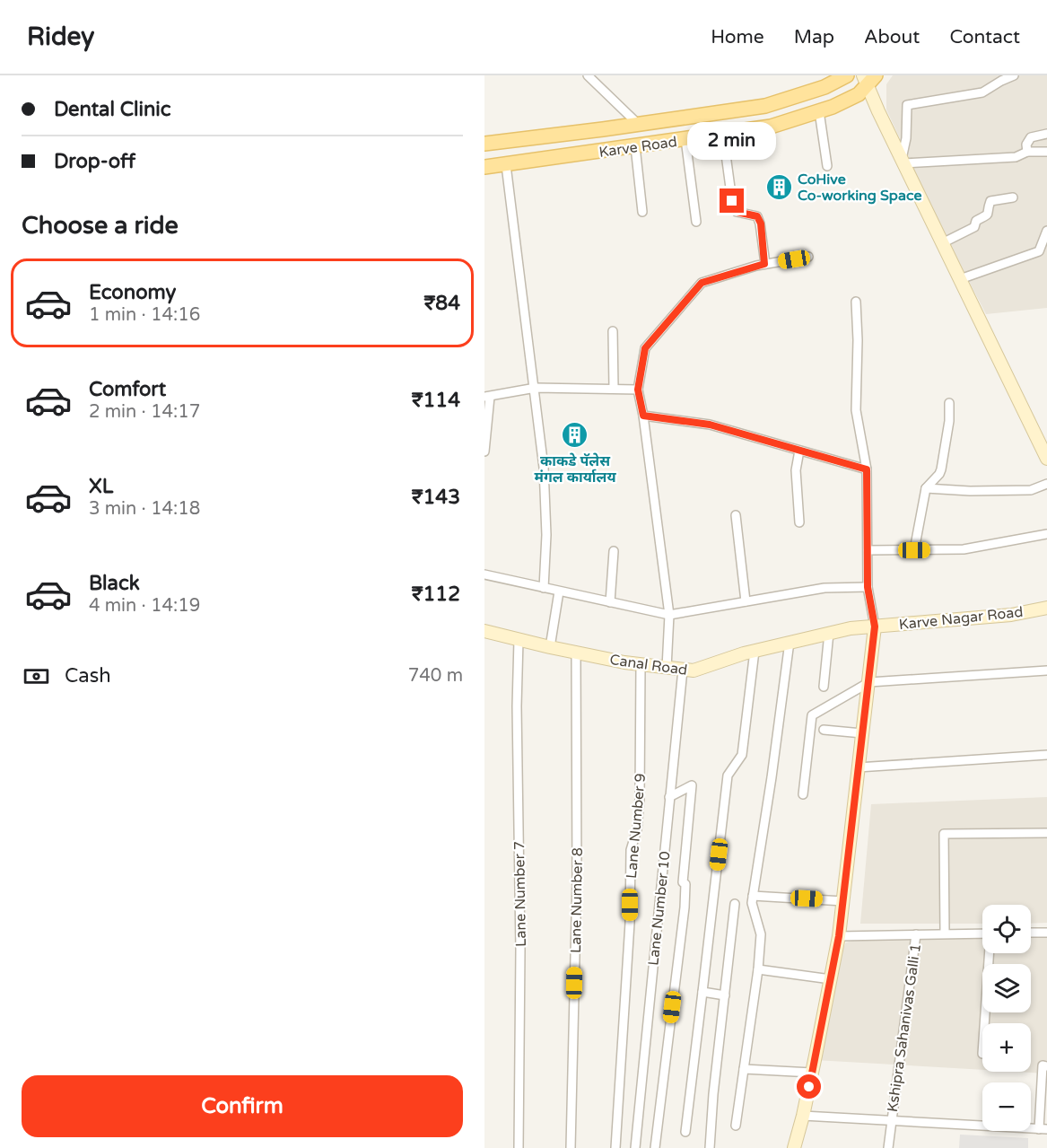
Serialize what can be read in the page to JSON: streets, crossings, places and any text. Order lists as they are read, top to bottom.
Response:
{
  "streets": {
    "main road": ["Karve Road"],
    "street": [
      "Karve Nagar Road",
      "Canal Road",
      "Lane Number 9",
      "Lane Number 7",
      "Lane Number 8",
      "Lane Number 10",
      "Kshipra Sahanivas Galli 1"
    ]
  },
  "crossings": [
    ["Karve Nagar Road", "Canal Road"],
    ["Canal Road", "Lane Number 9"],
    ["Canal Road", "Lane Number 7"],
    ["Canal Road", "Lane Number 8"],
    ["Canal Road", "Lane Number 10"]
  ],
  "places": {
    "building": ["CoHive Co-working Space", "काकडे पॅलेस मंगल कार्यालय"]
  },
  "page": {
    "header": "Ridey",
    "nav": [
      "Home",
      "Map",
      "About",
      "Contact"
    ],
    "banner": ["Dental Clinic", "Drop-off"],
    "bubble": "2 min",
    "heading": "Choose a ride",
    "list": [
      {
        "name": "Economy",
        "note": "1 min · 14:16",
        "value": "₹84"
      },
      {
        "name": "Comfort",
        "note": "2 min · 14:17",
        "value": "₹114"
      },
      {
        "name": "XL",
        "note": "3 min · 14:18",
        "value": "₹143"
      },
      {
        "name": "Black",
        "note": "4 min · 14:19",
        "value": "₹112"
      }
    ],
    "pay": ["Cash", "740 m"],
    "map_buttons": ["+", "−"],
    "buttons": "Confirm"
  }
}
